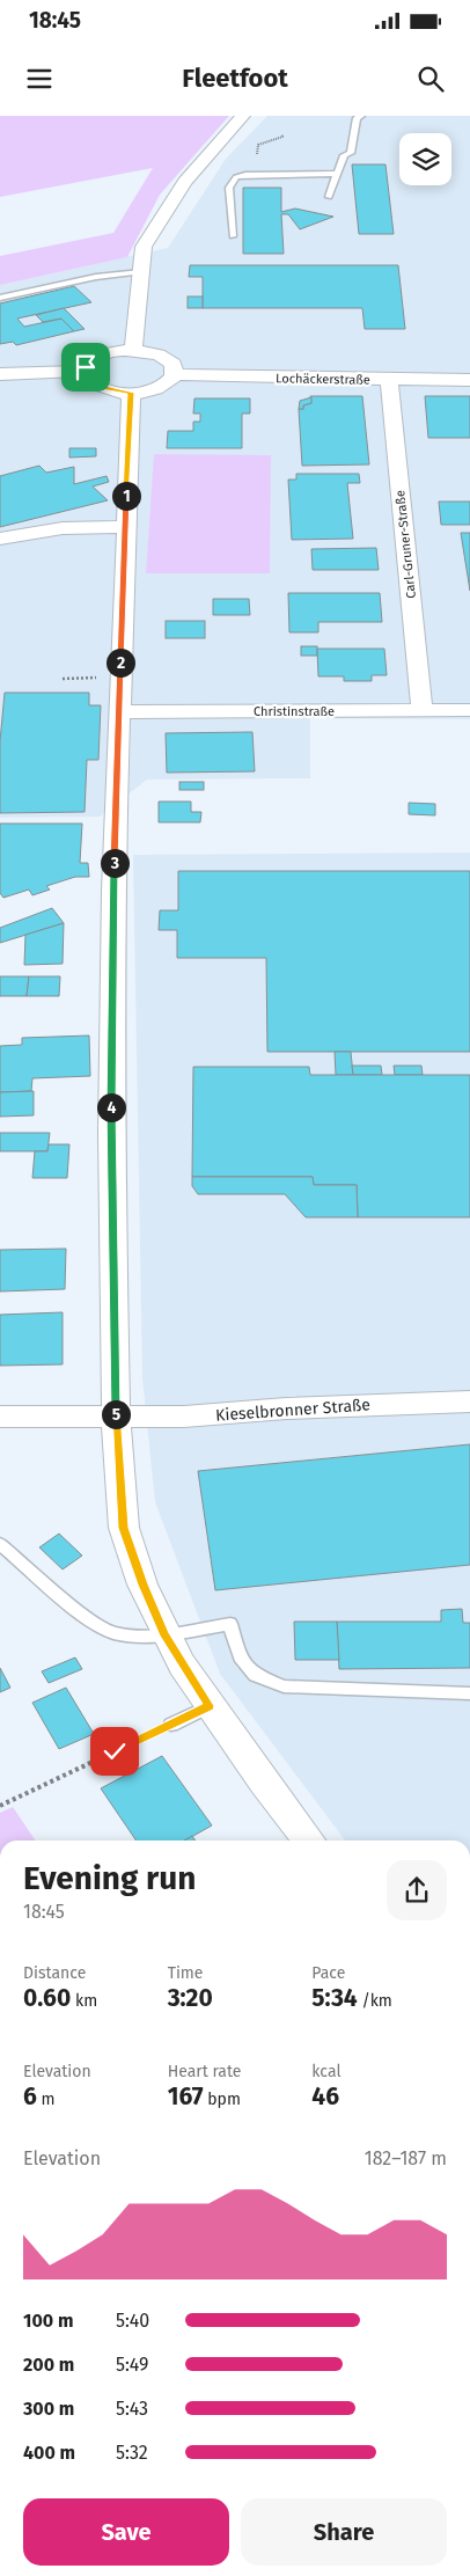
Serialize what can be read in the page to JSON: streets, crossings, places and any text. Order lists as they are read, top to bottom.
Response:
{
  "streets": {
    "street": [
      "Lochäckerstraße",
      "Carl-Gruner-Straße",
      "Christinstraße",
      "Kieselbronner Straße"
    ]
  },
  "crossings": [
    ["Lochäckerstraße", "Carl-Gruner-Straße"],
    ["Carl-Gruner-Straße", "Christinstraße"]
  ],
  "page": {
    "status": "18:45",
    "header": "Fleetfoot",
    "pins": [
      "1",
      "2",
      "3",
      "4",
      "5"
    ],
    "heading": ["Evening run", "18:45"],
    "stats": [
      ["Distance", "0.60 km"],
      ["Time", "3:20"],
      ["Pace", "5:34 /km"],
      ["Elevation", "6 m"],
      ["Heart rate", "167 bpm"],
      ["kcal", "46"]
    ],
    "chart": ["Elevation", "182–187 m"],
    "list": [
      {
        "name": "100 m",
        "note": "5:40"
      },
      {
        "name": "200 m",
        "note": "5:49"
      },
      {
        "name": "300 m",
        "note": "5:43"
      },
      {
        "name": "400 m",
        "note": "5:32"
      }
    ],
    "buttons": ["Save", "Share"]
  }
}
